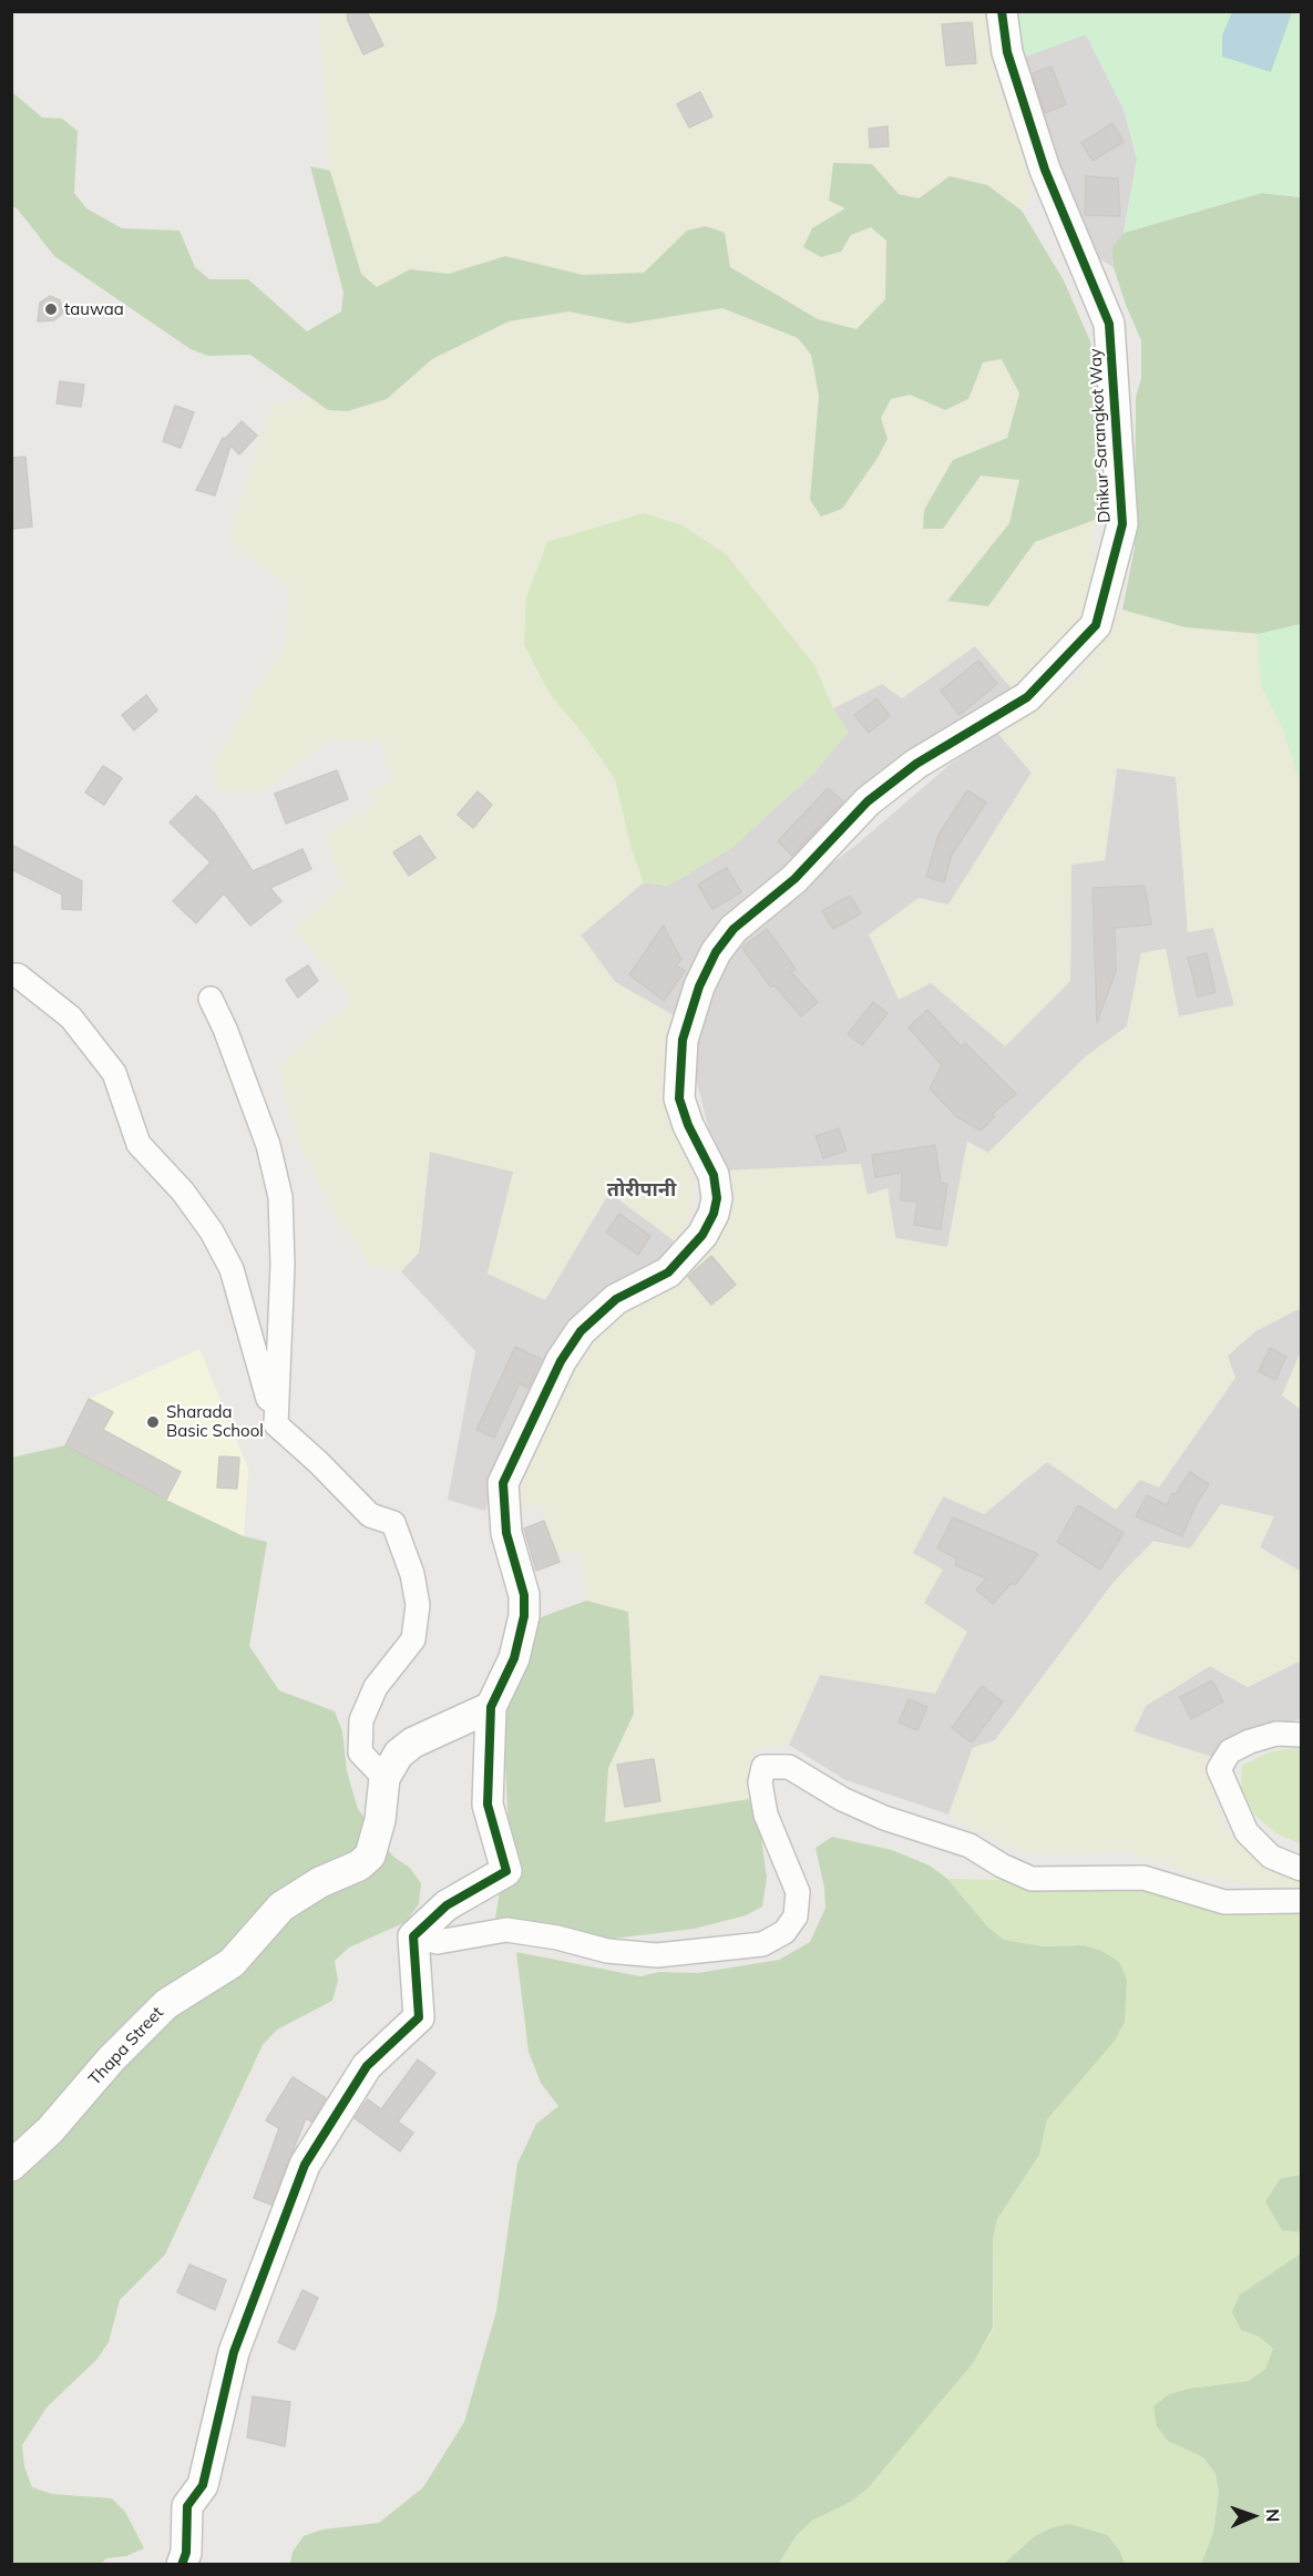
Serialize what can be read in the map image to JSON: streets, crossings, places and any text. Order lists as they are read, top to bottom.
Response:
{
  "streets": {
    "street": ["Dhikur Sarangkot Way", "Thapa Street"]
  },
  "crossings": [
    ["Dhikur Sarangkot Way", "Thapa Street"]
  ],
  "districts": ["तोरीपानी"],
  "places": ["tauwaa", "Sharada Basic School"],
  "north": "right"
}
